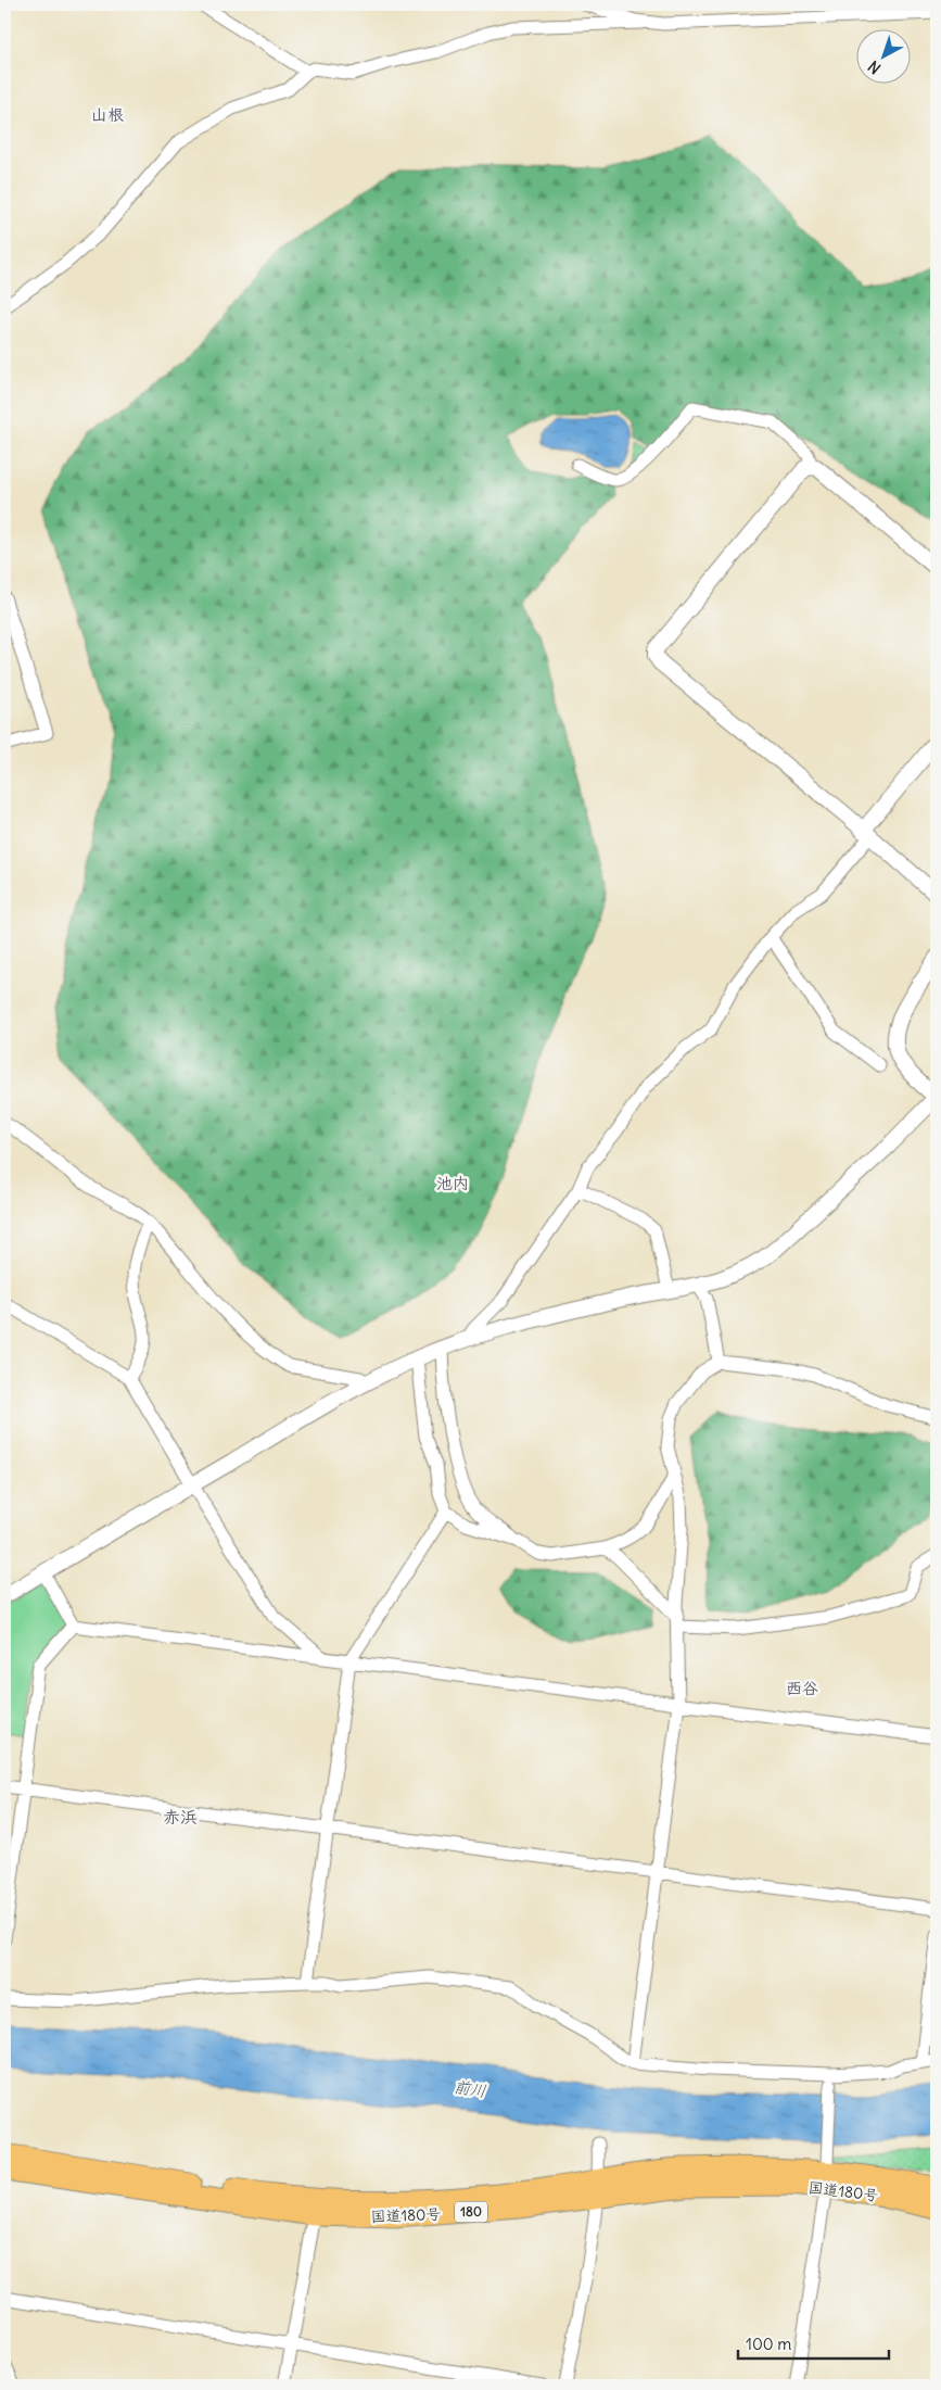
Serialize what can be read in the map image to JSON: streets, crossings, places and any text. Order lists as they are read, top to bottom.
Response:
{
  "streets": {
    "highway": ["国道180号", "180"]
  },
  "districts": [
    "山根",
    "池内",
    "西谷",
    "赤浜"
  ],
  "water": ["前川"],
  "scale_bar": "100 m",
  "north": "bottom left"
}
